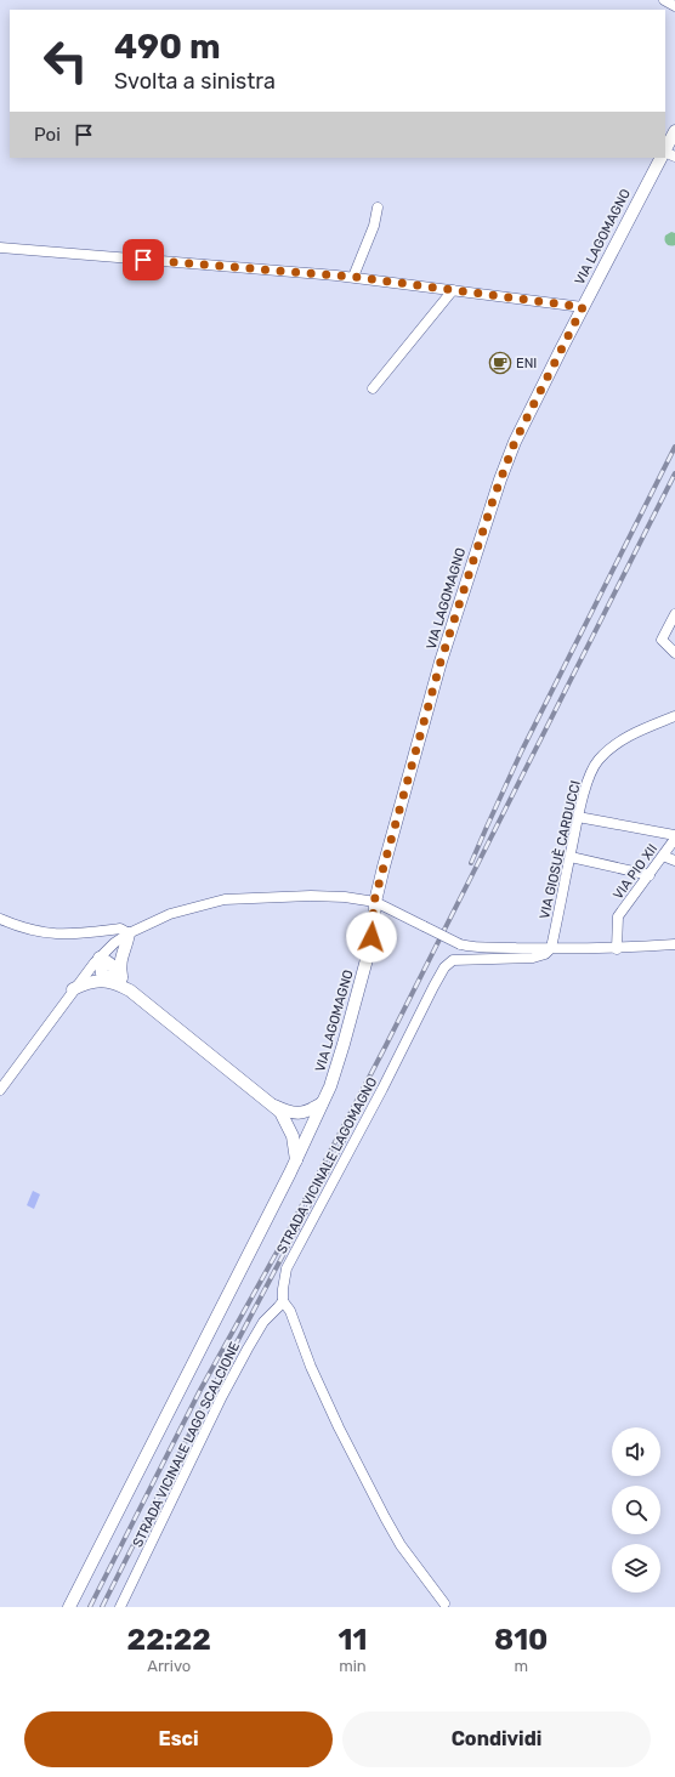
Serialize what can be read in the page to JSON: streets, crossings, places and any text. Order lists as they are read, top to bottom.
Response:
{
  "streets": {
    "main road": ["VIA LAGOMAGNO"],
    "street": [
      "VIA GIOSUÈ CARDUCCI",
      "VIA PIO XII",
      "STRADA VICINALE LAGOMAGNO",
      "STRADA VICINALE LAGO SCALCIONE"
    ]
  },
  "crossings": [
    ["VIA GIOSUÈ CARDUCCI", "STRADA VICINALE LAGOMAGNO"],
    ["STRADA VICINALE LAGOMAGNO", "STRADA VICINALE LAGO SCALCIONE"]
  ],
  "places": {
    "cafe": ["ENI"]
  },
  "page": {
    "turn": ["490 m", "Svolta a sinistra"],
    "then": "Poi",
    "eta": [
      "22:22",
      "Arrivo",
      "11",
      "min",
      "810",
      "m"
    ],
    "buttons": ["Esci", "Condividi"]
  }
}
